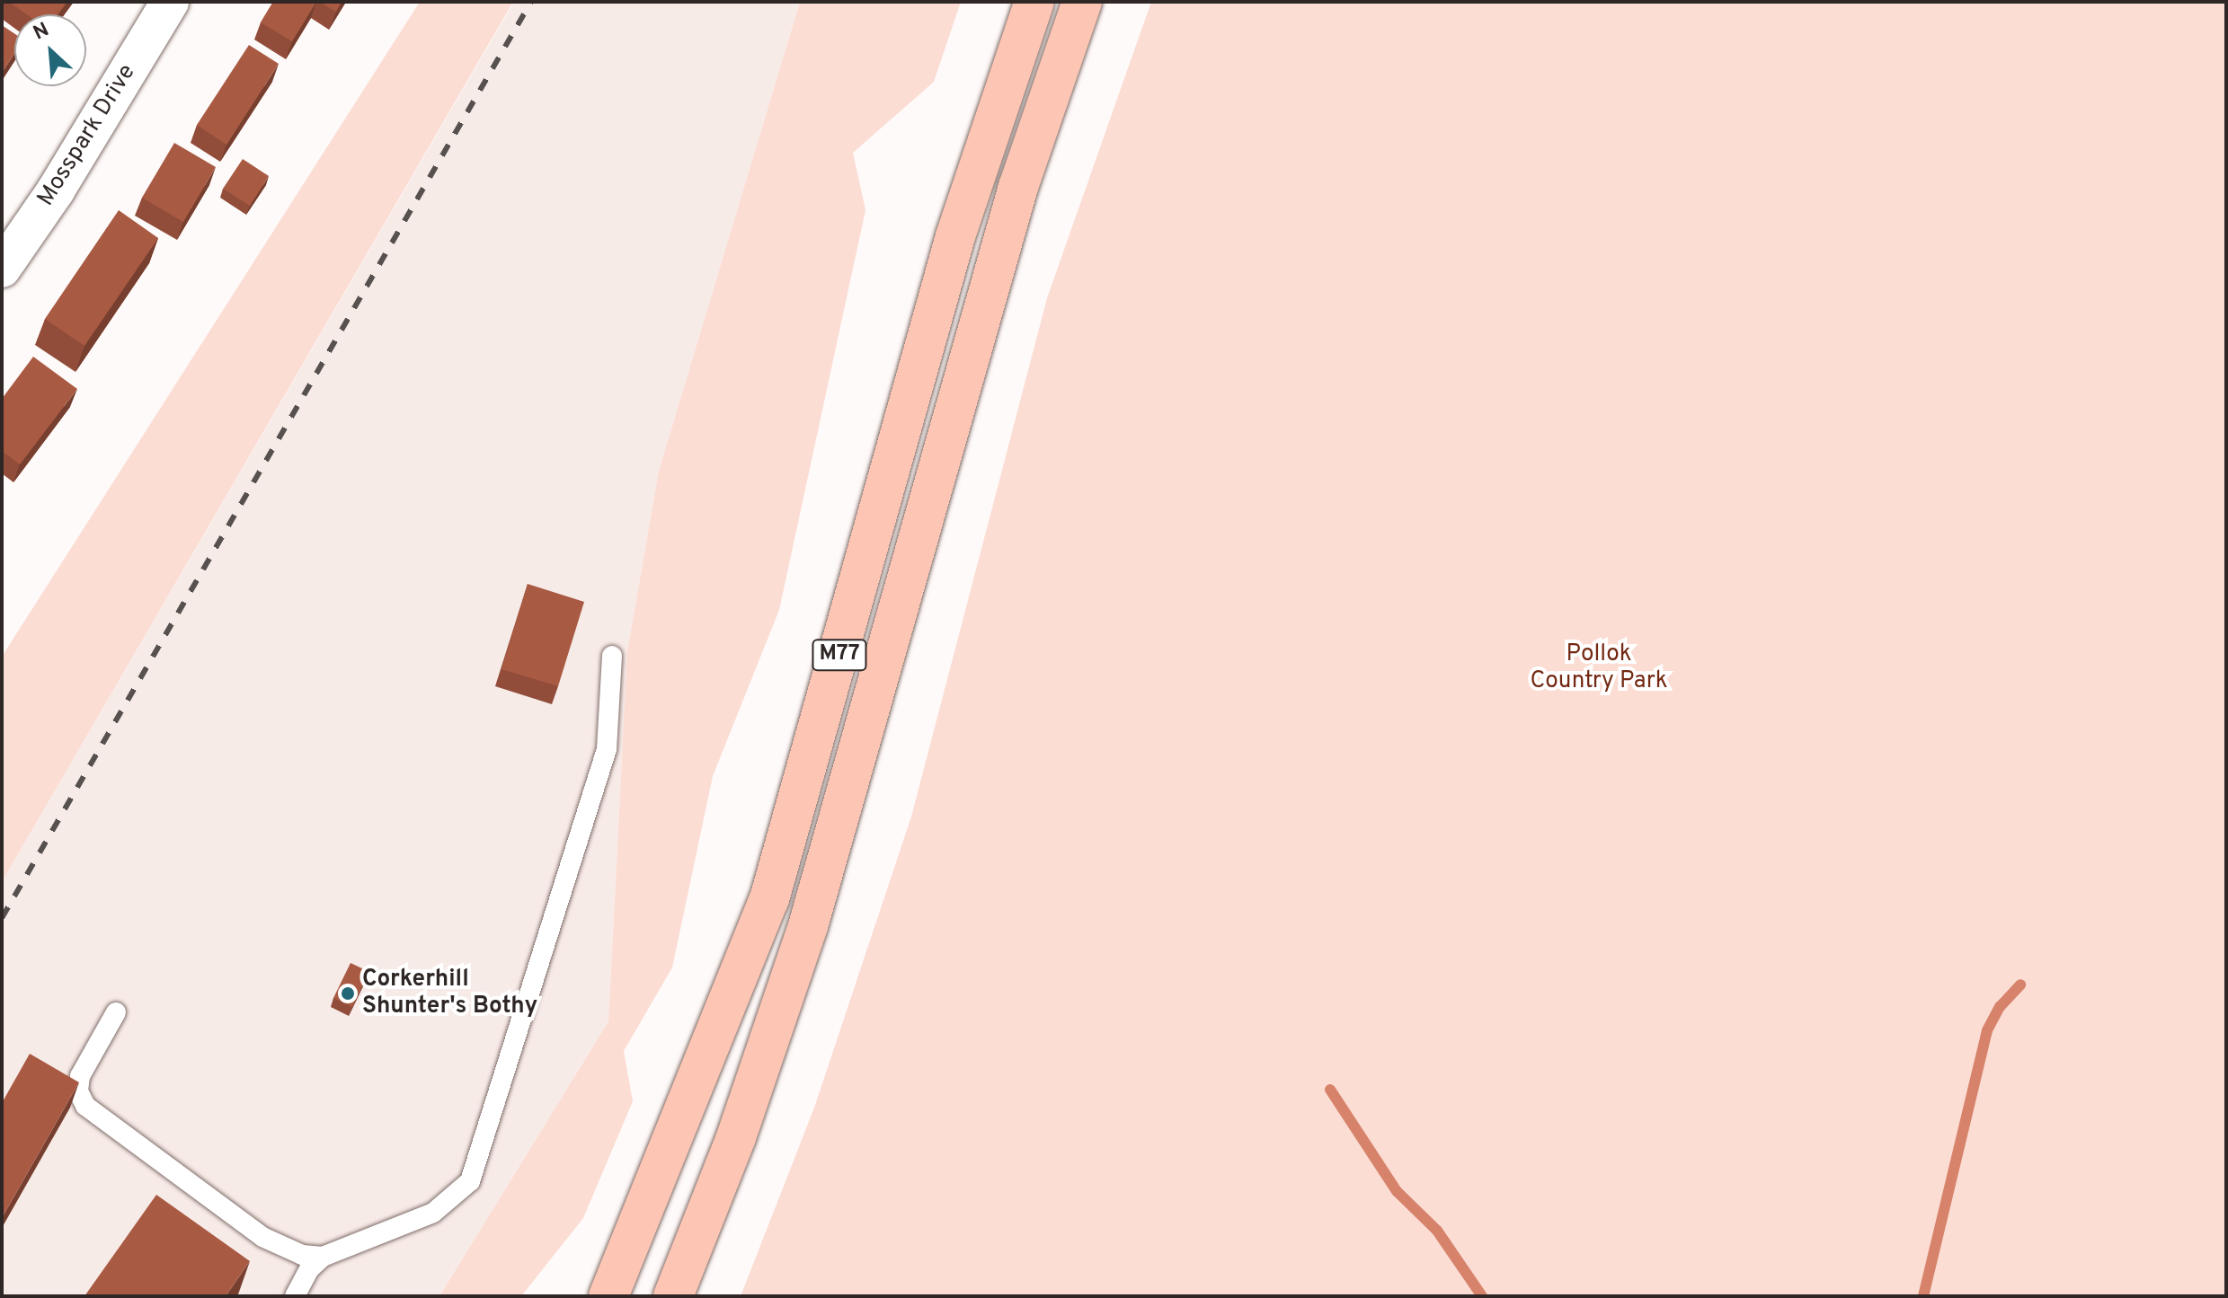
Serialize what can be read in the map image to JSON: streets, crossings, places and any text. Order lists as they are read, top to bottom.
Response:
{
  "streets": {
    "highway": ["M77"],
    "street": ["Mosspark Drive"]
  },
  "parks": ["Pollok Country Park"],
  "places": ["Corkerhill Shunter's Bothy"],
  "north": "top left"
}
